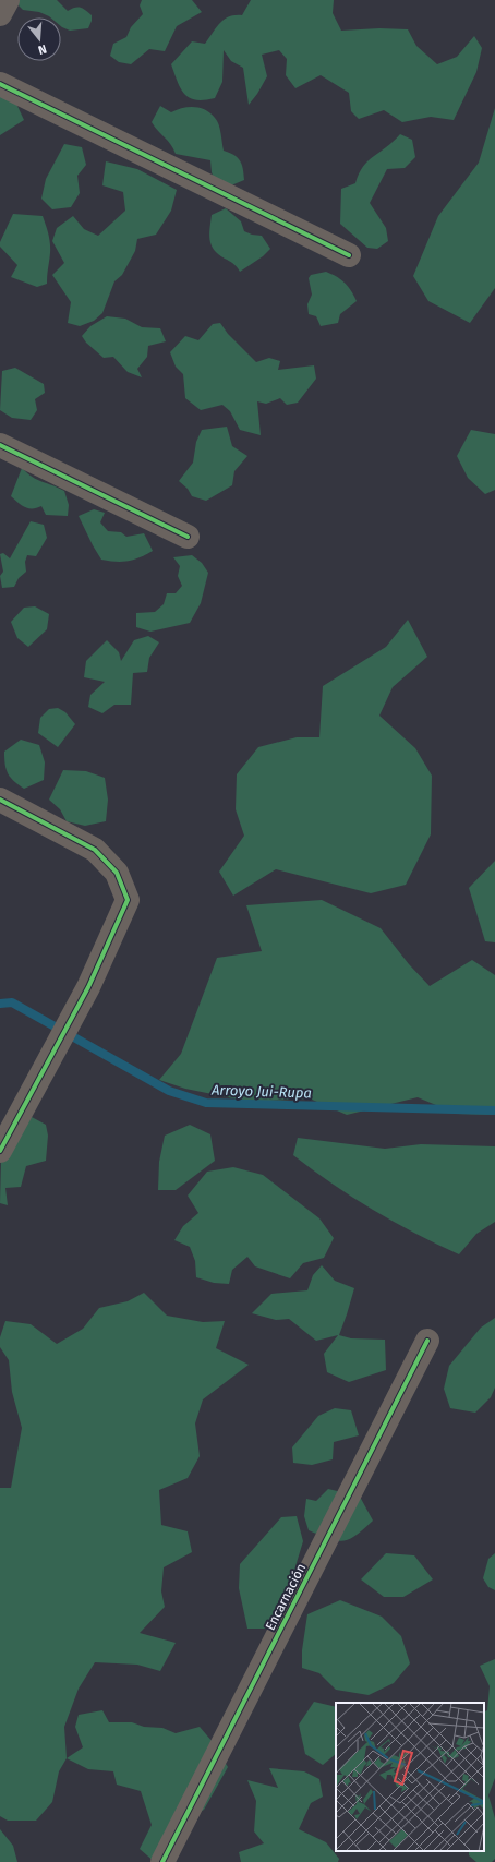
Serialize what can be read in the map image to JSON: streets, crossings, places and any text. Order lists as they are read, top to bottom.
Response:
{
  "streets": {
    "street": ["Encarnación"]
  },
  "water": ["Arroyo Jui-Rupa"],
  "north": "bottom"
}
